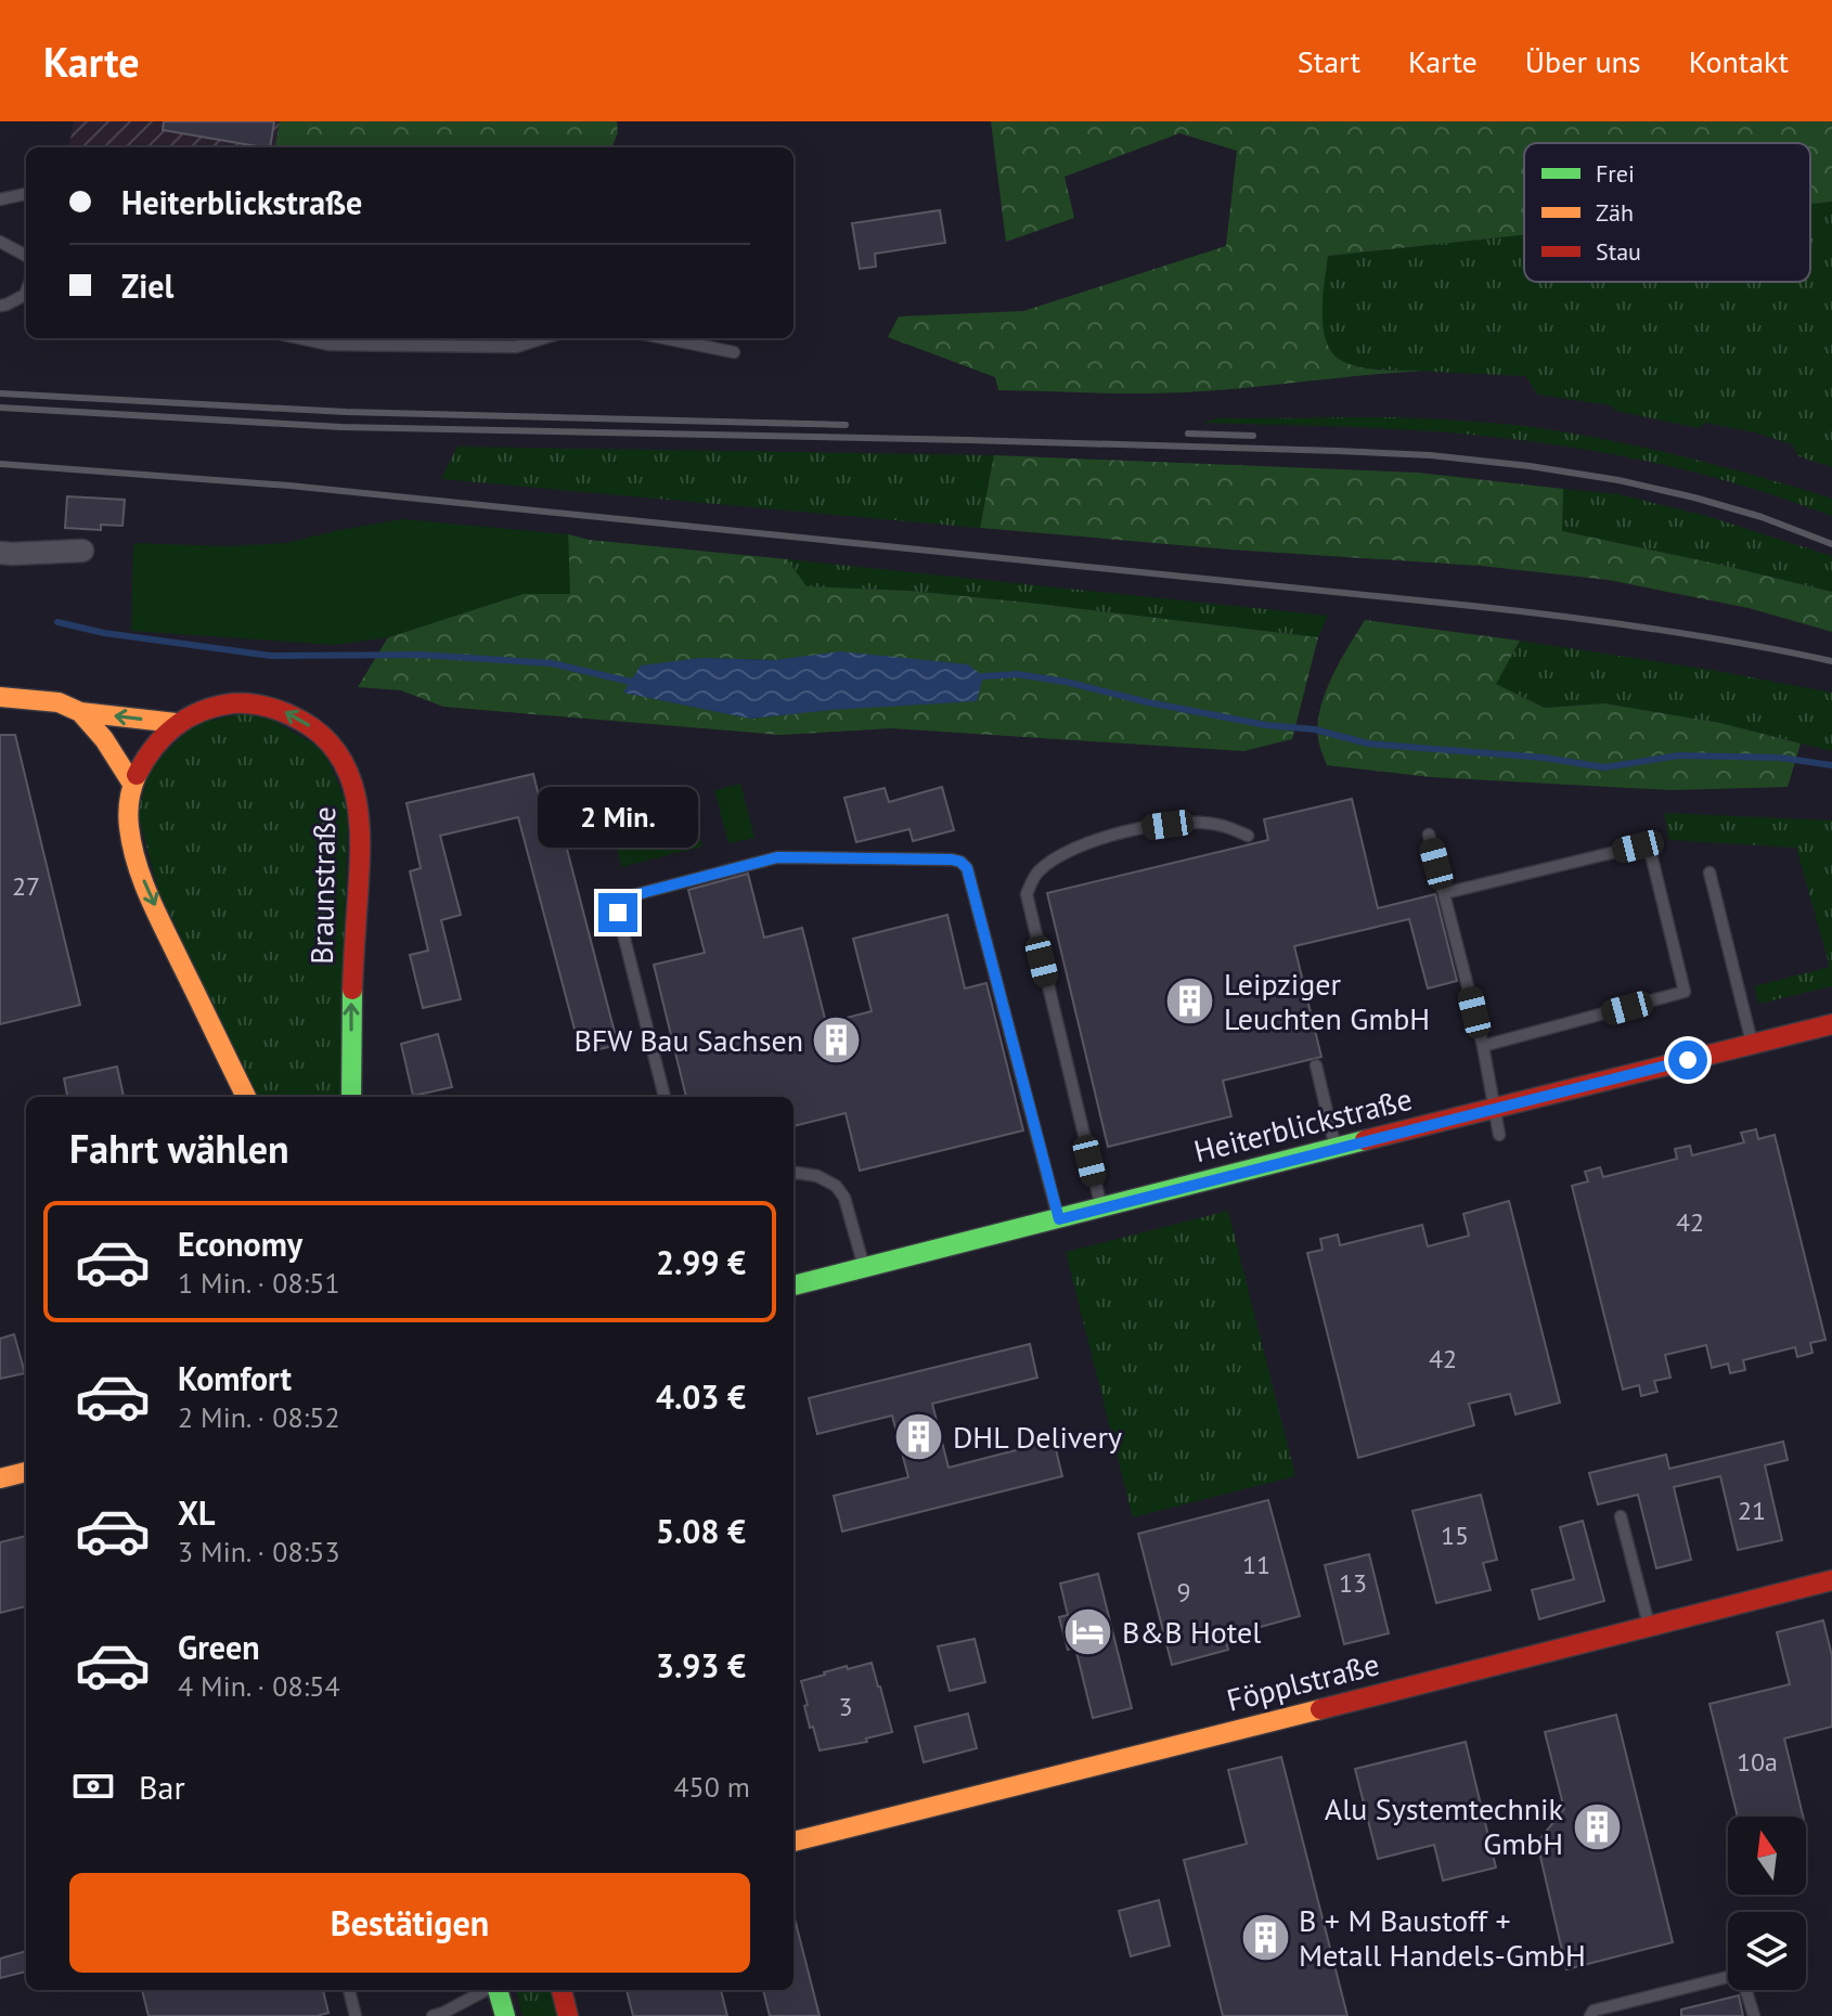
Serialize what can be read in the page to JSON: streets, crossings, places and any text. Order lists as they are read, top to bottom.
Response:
{
  "streets": {
    "street": ["Braunstraße", "Heiterblickstraße", "Föpplstraße"]
  },
  "places": {
    "building": [
      "Leipziger Leuchten GmbH",
      "BFW Bau Sachsen",
      "DHL Delivery",
      "Alu Systemtechnik GmbH",
      "B + M Baustoff + Metall Handels-GmbH"
    ],
    "hotel": ["B&B Hotel"]
  },
  "house_numbers": [
    "27",
    "42",
    "42",
    "21",
    "15",
    "11",
    "13",
    "9",
    "3",
    "10a"
  ],
  "legend": ["Frei", "Zäh", "Stau"],
  "north": "top",
  "page": {
    "header": "Karte",
    "nav": [
      "Start",
      "Karte",
      "Über uns",
      "Kontakt"
    ],
    "banner": ["Heiterblickstraße", "Ziel"],
    "bubble": "2 Min.",
    "heading": "Fahrt wählen",
    "list": [
      {
        "name": "Economy",
        "note": "1 Min. · 08:51",
        "value": "2.99 €"
      },
      {
        "name": "Komfort",
        "note": "2 Min. · 08:52",
        "value": "4.03 €"
      },
      {
        "name": "XL",
        "note": "3 Min. · 08:53",
        "value": "5.08 €"
      },
      {
        "name": "Green",
        "note": "4 Min. · 08:54",
        "value": "3.93 €"
      }
    ],
    "pay": ["Bar", "450 m"],
    "buttons": "Bestätigen"
  }
}
